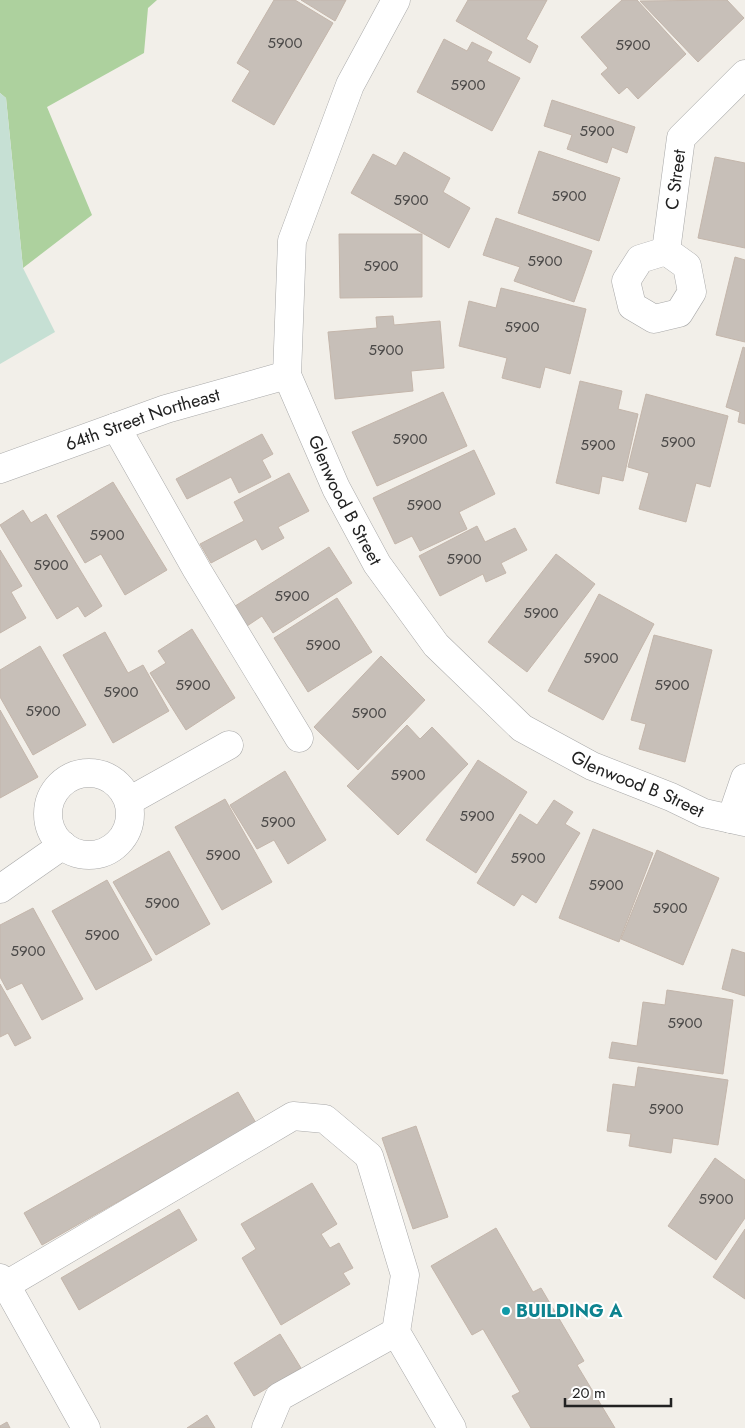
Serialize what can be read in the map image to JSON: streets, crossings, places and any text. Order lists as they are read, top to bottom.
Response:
{
  "streets": {
    "street": ["C Street", "64th Street Northeast", "Glenwood B Street"]
  },
  "crossings": [
    ["64th Street Northeast", "Glenwood B Street"]
  ],
  "places": ["BUILDING A"],
  "house_numbers": [
    "5900",
    "5900",
    "5900",
    "5900",
    "5900",
    "5900",
    "5900",
    "5900",
    "5900",
    "5900",
    "5900",
    "5900",
    "5900",
    "5900",
    "5900",
    "5900",
    "5900",
    "5900",
    "5900",
    "5900",
    "5900",
    "5900",
    "5900",
    "5900",
    "5900",
    "5900",
    "5900",
    "5900",
    "5900",
    "5900",
    "5900",
    "5900",
    "5900",
    "5900",
    "5900",
    "5900",
    "5900",
    "5900",
    "5900"
  ],
  "scale_bar": "20 m"
}
